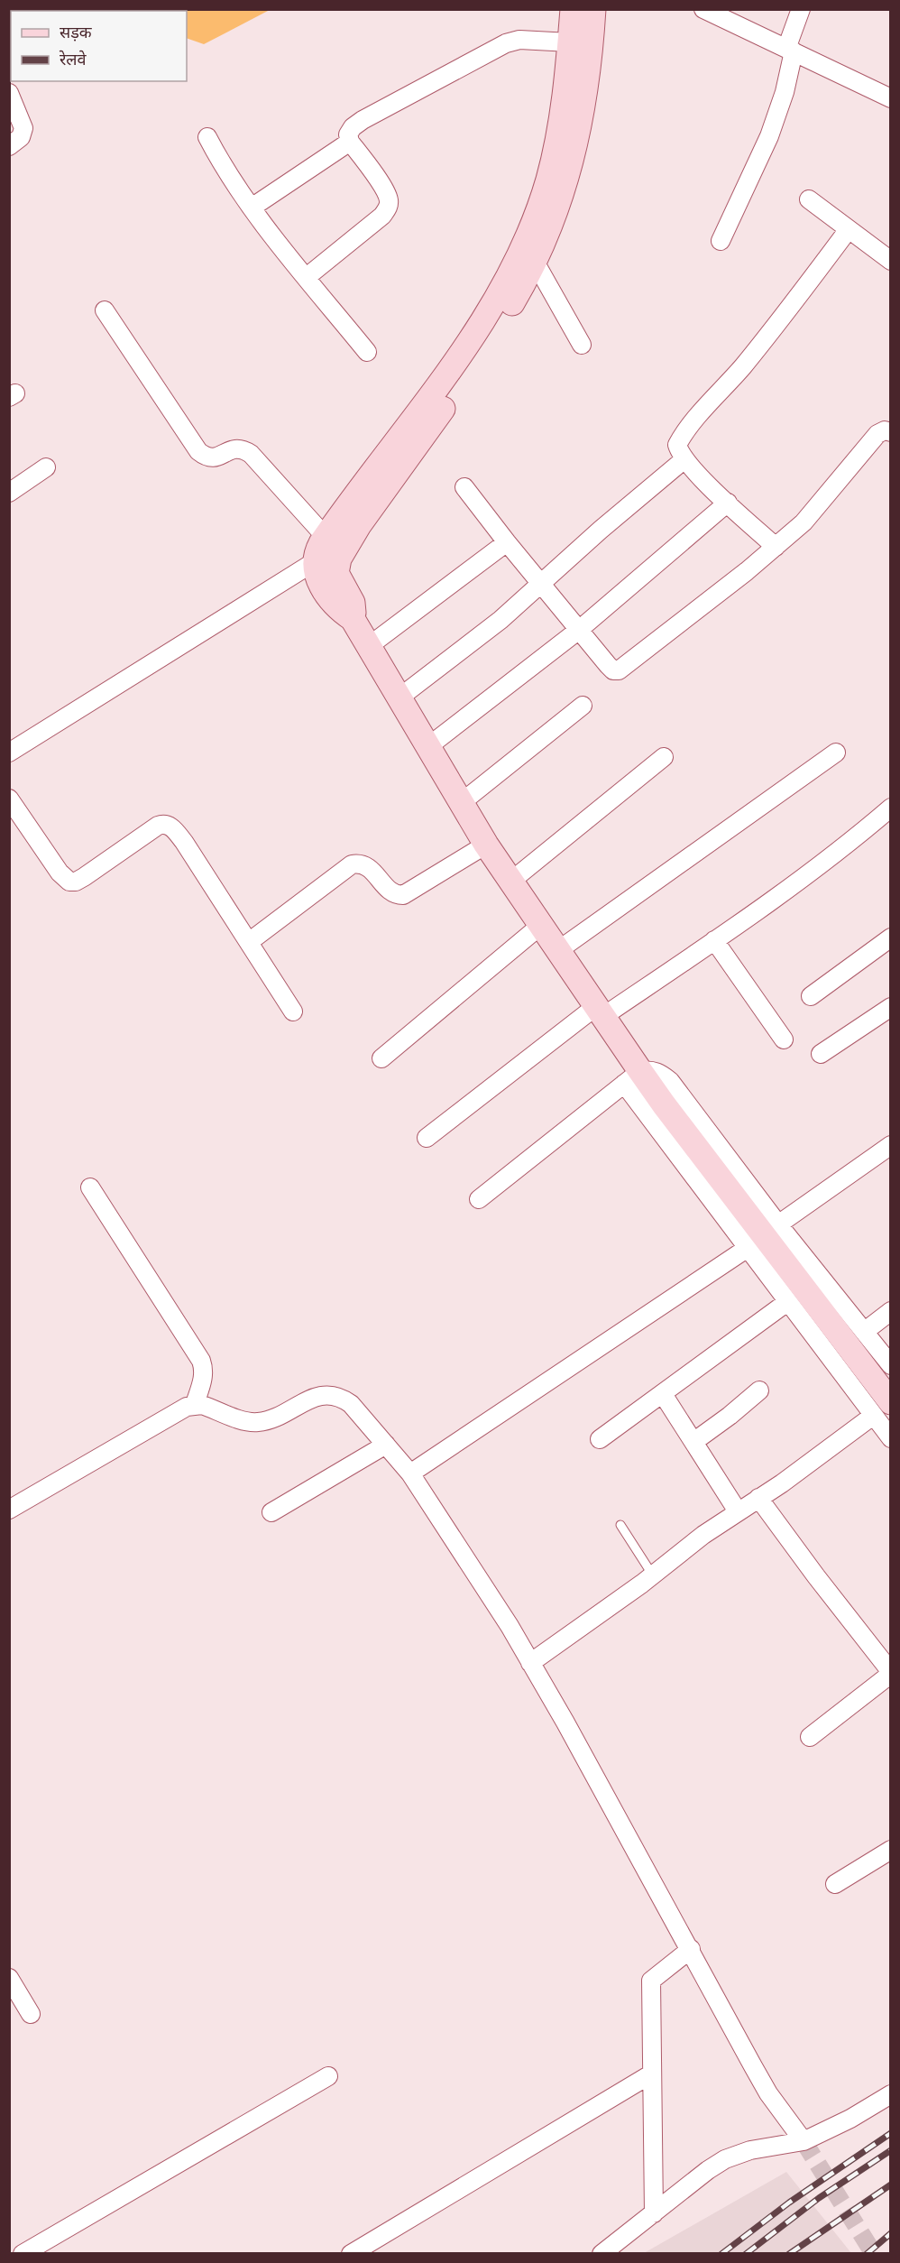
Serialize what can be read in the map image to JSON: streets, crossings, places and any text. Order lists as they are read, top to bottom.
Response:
{
  "legend": ["सड़क", "रेलवे"]
}
